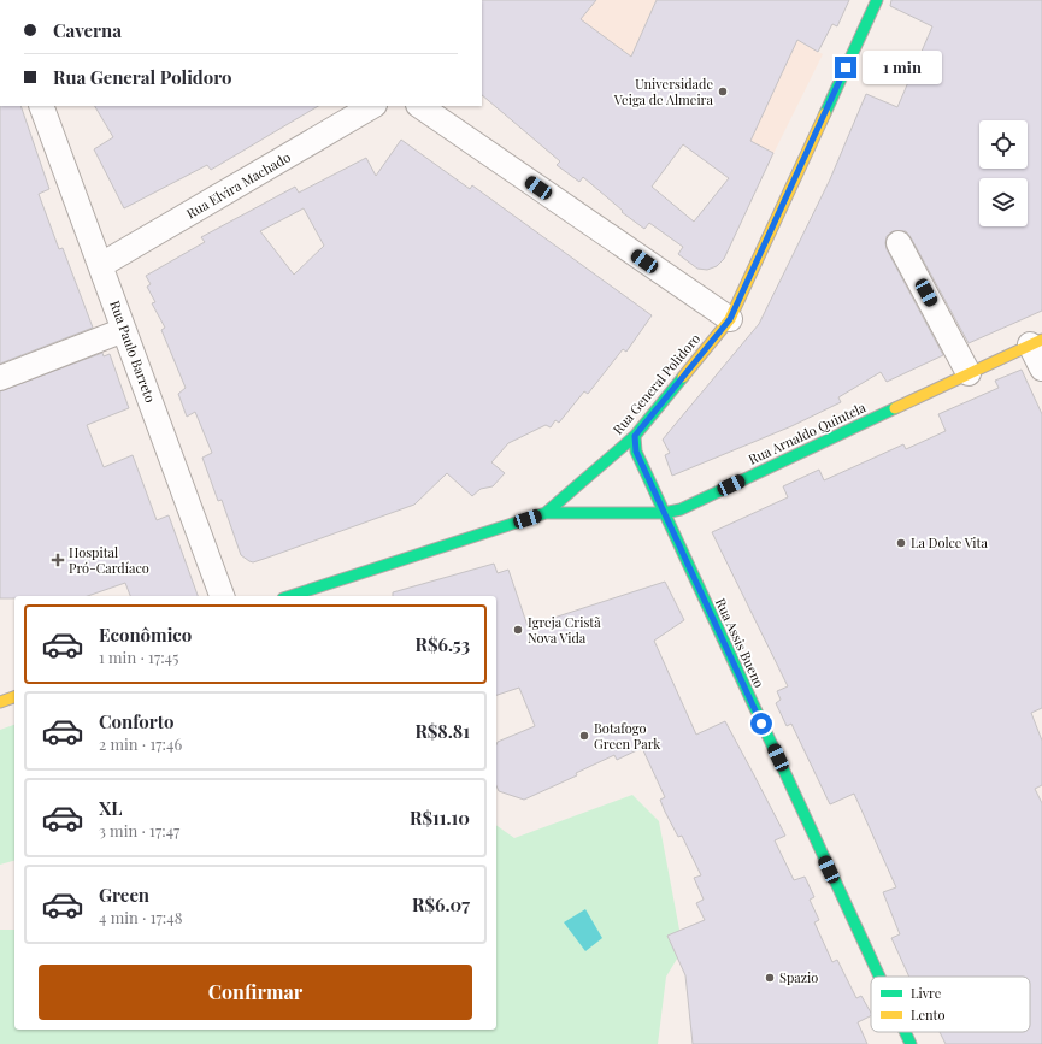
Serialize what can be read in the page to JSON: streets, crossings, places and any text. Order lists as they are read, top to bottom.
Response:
{
  "streets": {
    "street": [
      "Rua Elvira Machado",
      "Rua Paulo Barreto",
      "Rua General Polidoro",
      "Rua Arnaldo Quintela",
      "Rua Assis Bueno"
    ]
  },
  "crossings": [
    ["Rua Elvira Machado", "Rua Paulo Barreto"],
    ["Rua General Polidoro", "Rua Arnaldo Quintela"],
    ["Rua General Polidoro", "Rua Assis Bueno"],
    ["Rua Arnaldo Quintela", "Rua Assis Bueno"]
  ],
  "places": {
    "other": [
      "Universidade Veiga de Almeira",
      "La Dolce Vita",
      "Igreja Cristã Nova Vida",
      "Botafogo Green Park",
      "Spazio"
    ],
    "health": ["Hospital Pró-Cardíaco"]
  },
  "legend": ["Livre", "Lento"],
  "page": {
    "banner": ["Caverna", "Rua General Polidoro"],
    "bubble": "1 min",
    "list": [
      {
        "name": "Econômico",
        "note": "1 min · 17:45",
        "value": "R$6.53"
      },
      {
        "name": "Conforto",
        "note": "2 min · 17:46",
        "value": "R$8.81"
      },
      {
        "name": "XL",
        "note": "3 min · 17:47",
        "value": "R$11.10"
      },
      {
        "name": "Green",
        "note": "4 min · 17:48",
        "value": "R$6.07"
      }
    ],
    "buttons": "Confirmar"
  }
}
